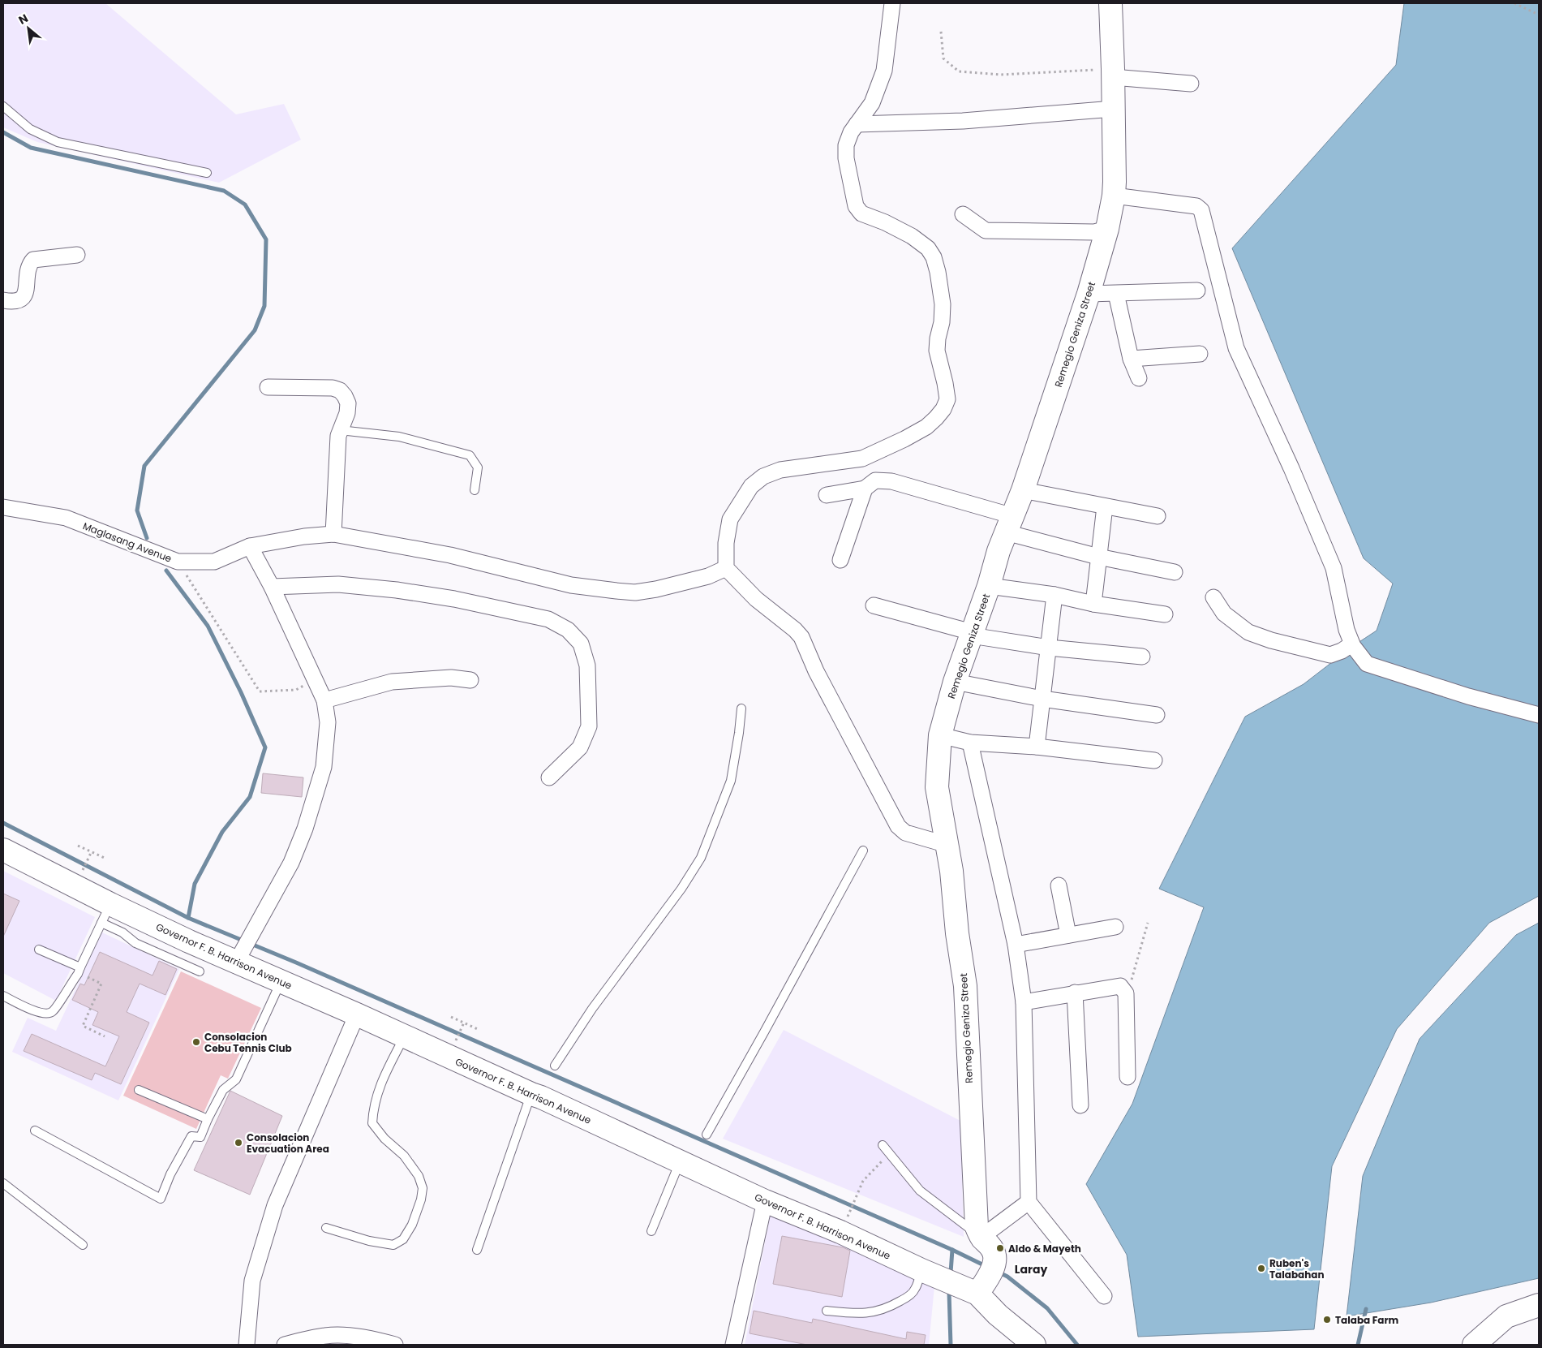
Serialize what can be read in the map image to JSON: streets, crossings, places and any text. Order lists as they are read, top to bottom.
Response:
{
  "streets": {
    "street": ["Remegio Geniza Street", "Maglasang Avenue", "Governor F. B. Harrison Avenue"]
  },
  "crossings": [
    ["Remegio Geniza Street", "Governor F. B. Harrison Avenue"]
  ],
  "districts": ["Laray"],
  "places": [
    "Consolacion Cebu Tennis Club",
    "Consolacion Evacuation Area",
    "Aldo & Mayeth",
    "Ruben's Talabahan",
    "Talaba Farm"
  ],
  "north": "top left"
}
